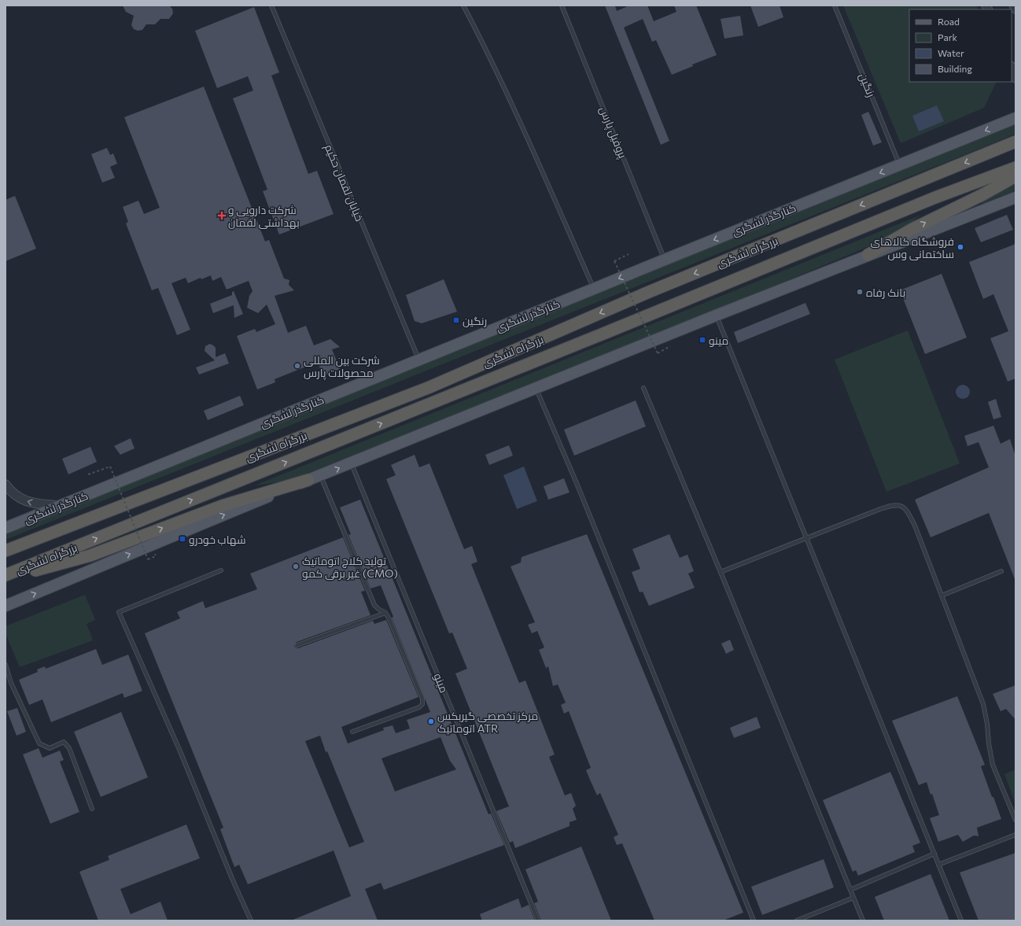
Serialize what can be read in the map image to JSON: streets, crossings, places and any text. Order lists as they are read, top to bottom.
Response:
{
  "streets": {
    "highway": ["بزرگراه لشگری"],
    "main road": ["کنارگذر لشگری"],
    "lane": [
      "رنگین",
      "پروفیل پارس",
      "خیابان لقمان حکیم",
      "مینو"
    ]
  },
  "crossings": [
    ["رنگین", "کنارگذر لشگری"],
    ["پروفیل پارس", "کنارگذر لشگری"],
    ["خیابان لقمان حکیم", "کنارگذر لشگری"]
  ],
  "places": {
    "health": ["شرکت دارویی و بهداشتی لقمان"],
    "other": [
      "فروشگاه کالاهای ساختمانی وس",
      "بانک رفاه",
      "شرکت بین المللی محصولات پارس",
      "تولید کلاچ اتوماتیک غیر برقی کمو (CMO)",
      "مرکز تخصصی گیربکس اتوماتیک ATR"
    ],
    "transit": ["رنگین", "مینو", "شهاب خودرو"]
  },
  "legend": [
    "Road",
    "Park",
    "Water",
    "Building"
  ]
}
